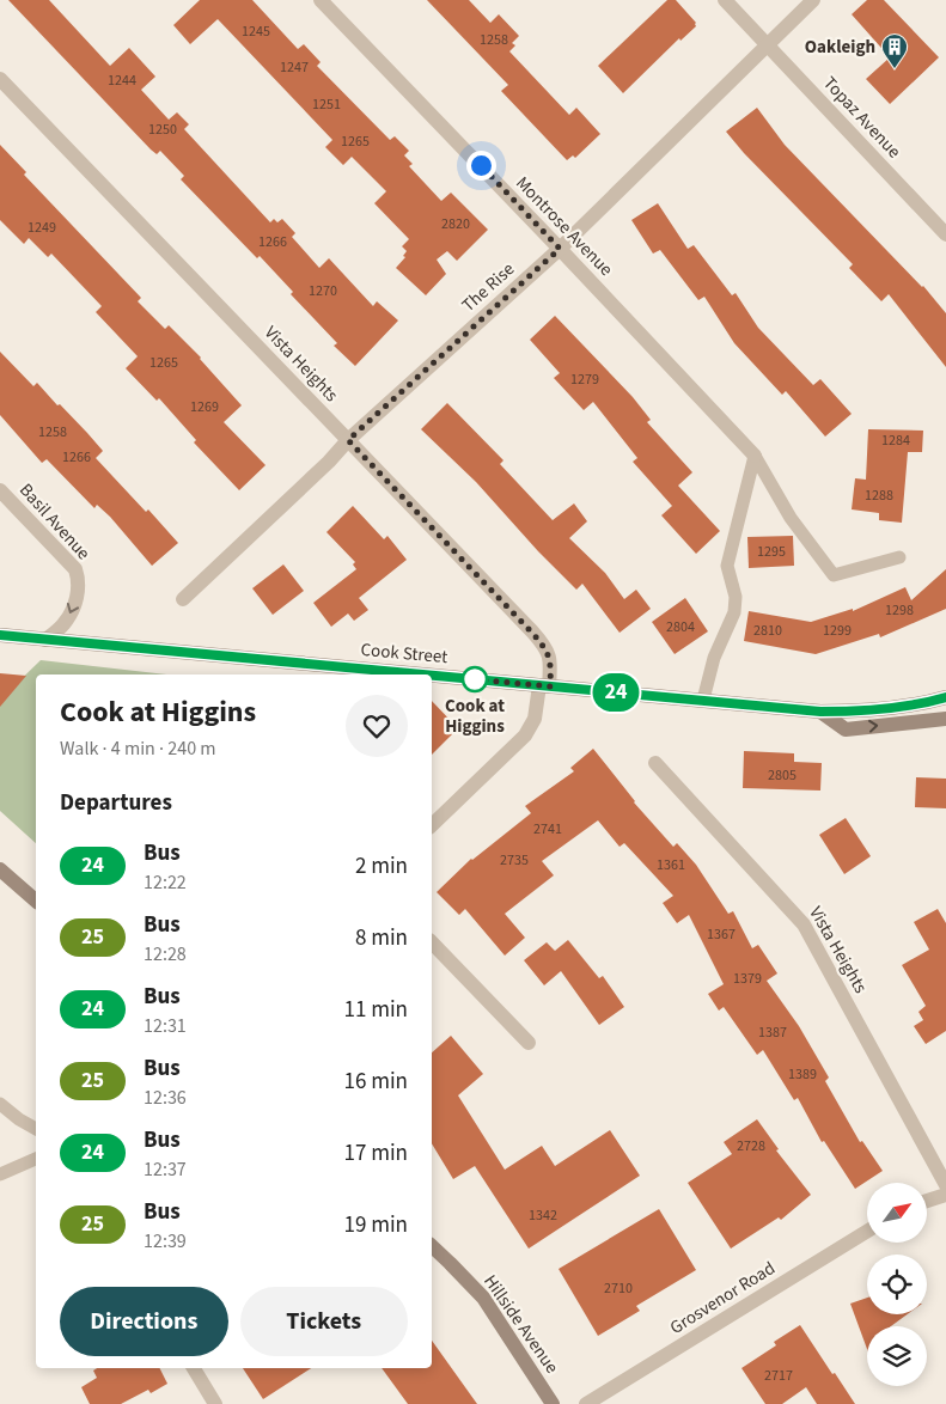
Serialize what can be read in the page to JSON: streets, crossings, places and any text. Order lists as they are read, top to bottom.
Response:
{
  "streets": {
    "main road": ["Cook Street", "Hillside Avenue"],
    "street": [
      "Topaz Avenue",
      "Montrose Avenue",
      "The Rise",
      "Vista Heights",
      "Basil Avenue",
      "Grosvenor Road"
    ]
  },
  "crossings": [
    ["Topaz Avenue", "The Rise"],
    ["Montrose Avenue", "The Rise"],
    ["The Rise", "Vista Heights"],
    ["Vista Heights", "Cook Street"],
    ["Basil Avenue", "Cook Street"]
  ],
  "one_way": ["Basil Avenue"],
  "places": {
    "building": ["Oakleigh"],
    "other": ["Cook at Higgins"]
  },
  "lines": ["bus line 24"],
  "house_numbers": [
    "1245",
    "1258",
    "1247",
    "1244",
    "1251",
    "1250",
    "1265",
    "2820",
    "1249",
    "1266",
    "1270",
    "1265",
    "1279",
    "1269",
    "1258",
    "1284",
    "1266",
    "1288",
    "1295",
    "1298",
    "2804",
    "2810",
    "1299",
    "2805",
    "2741",
    "2735",
    "1361",
    "1367",
    "1379",
    "1387",
    "1389",
    "2728",
    "1342",
    "2710",
    "2717"
  ],
  "north": "top right",
  "page": {
    "on_map": "24",
    "heading": [
      ["Cook at Higgins", "Walk · 4 min · 240 m"],
      "Departures"
    ],
    "list": [
      {
        "mark": "24",
        "name": "Bus",
        "note": "12:22",
        "value": "2 min"
      },
      {
        "mark": "25",
        "name": "Bus",
        "note": "12:28",
        "value": "8 min"
      },
      {
        "mark": "24",
        "name": "Bus",
        "note": "12:31",
        "value": "11 min"
      },
      {
        "mark": "25",
        "name": "Bus",
        "note": "12:36",
        "value": "16 min"
      },
      {
        "mark": "24",
        "name": "Bus",
        "note": "12:37",
        "value": "17 min"
      },
      {
        "mark": "25",
        "name": "Bus",
        "note": "12:39",
        "value": "19 min"
      }
    ],
    "buttons": ["Directions", "Tickets"]
  }
}
